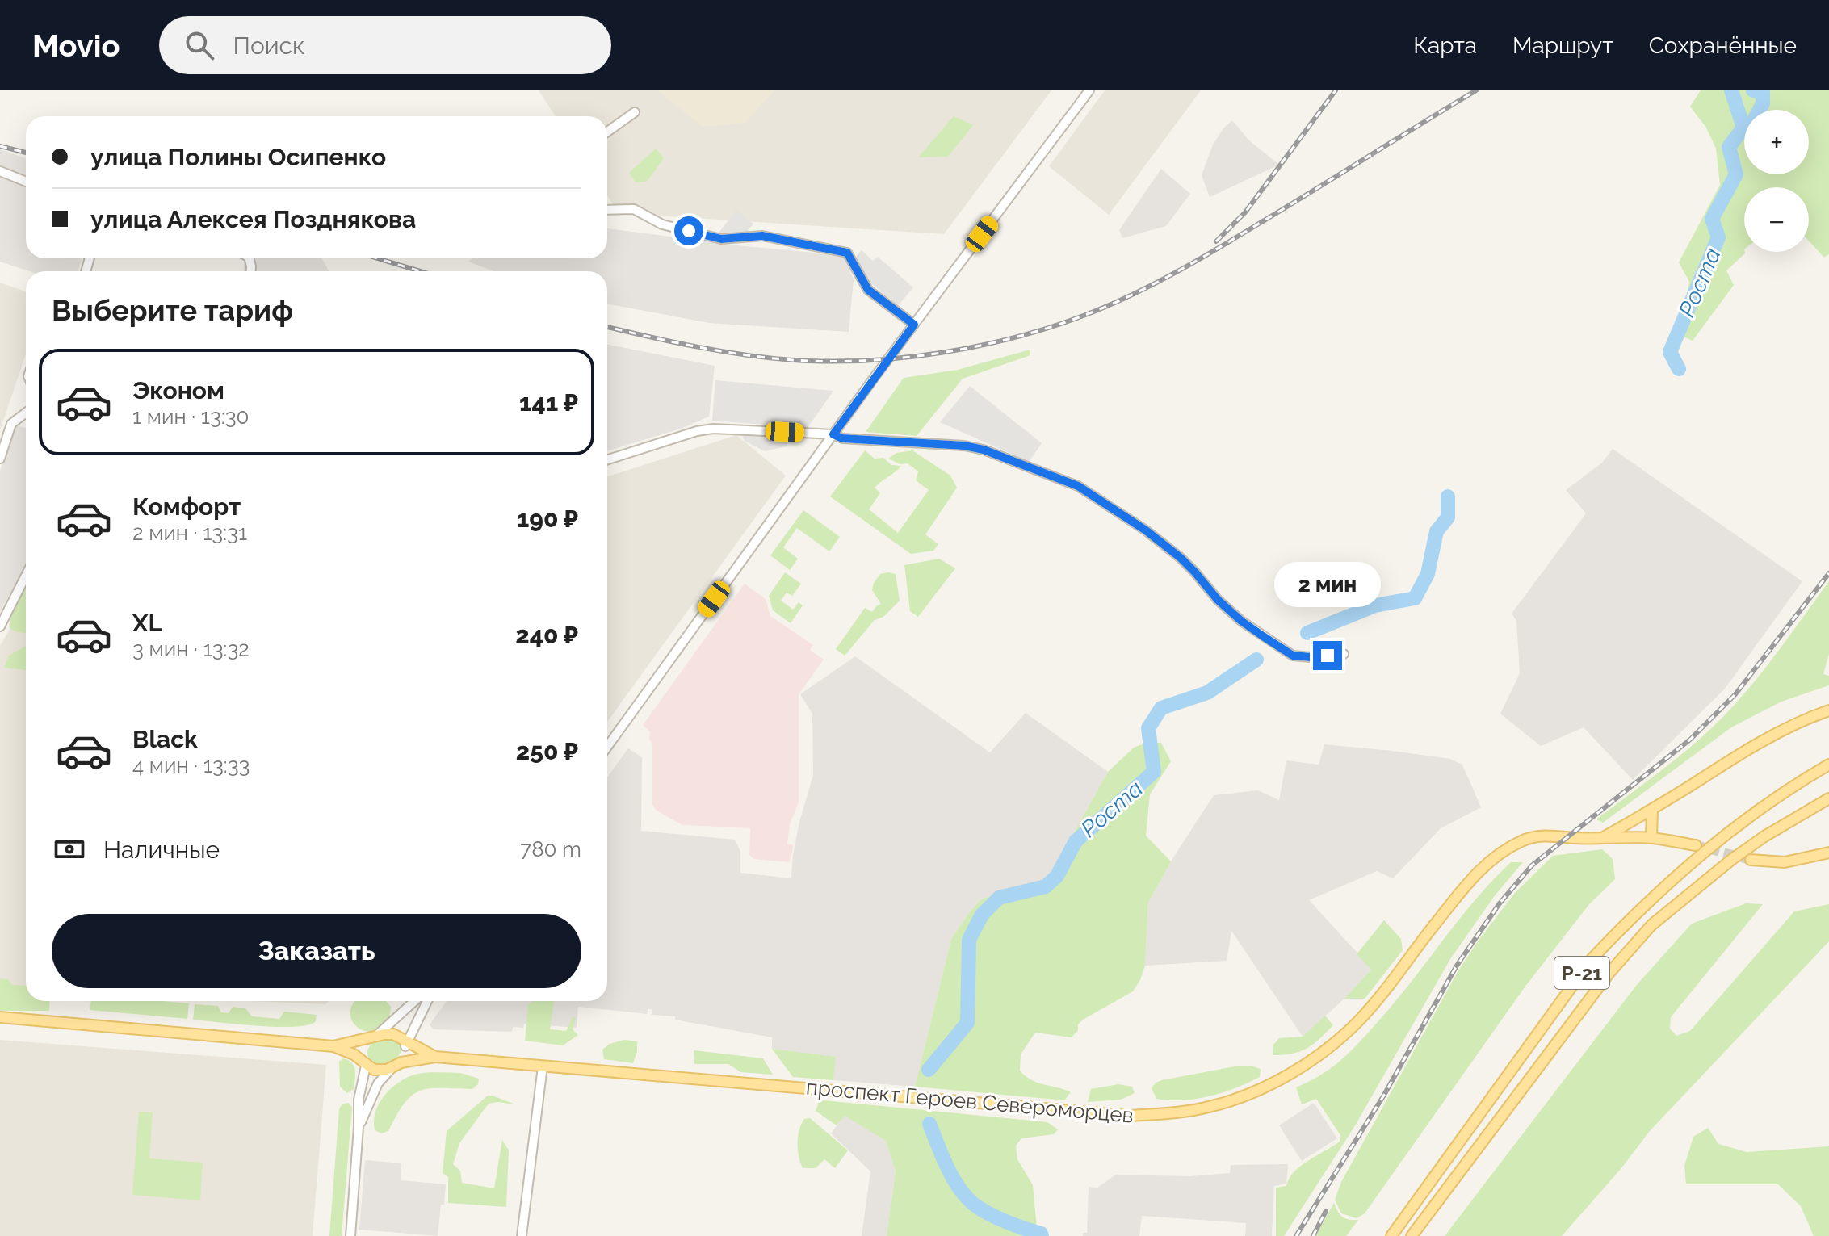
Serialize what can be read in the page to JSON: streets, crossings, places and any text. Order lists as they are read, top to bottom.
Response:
{
  "streets": {
    "main road": ["Р-21", "проспект Героев Североморцев"]
  },
  "water": ["Роста"],
  "page": {
    "header": "Movio",
    "search": "Поиск",
    "nav": ["Карта", "Маршрут", "Сохранённые"],
    "map_buttons": ["+", "−"],
    "banner": ["улица Полины Осипенко", "улица Алексея Позднякова"],
    "heading": "Выберите тариф",
    "list": [
      {
        "name": "Эконом",
        "note": "1 мин · 13:30",
        "value": "141 ₽"
      },
      {
        "name": "Комфорт",
        "note": "2 мин · 13:31",
        "value": "190 ₽"
      },
      {
        "name": "XL",
        "note": "3 мин · 13:32",
        "value": "240 ₽"
      },
      {
        "name": "Black",
        "note": "4 мин · 13:33",
        "value": "250 ₽"
      }
    ],
    "bubble": "2 мин",
    "pay": ["Наличные", "780 m"],
    "buttons": "Заказать"
  }
}
